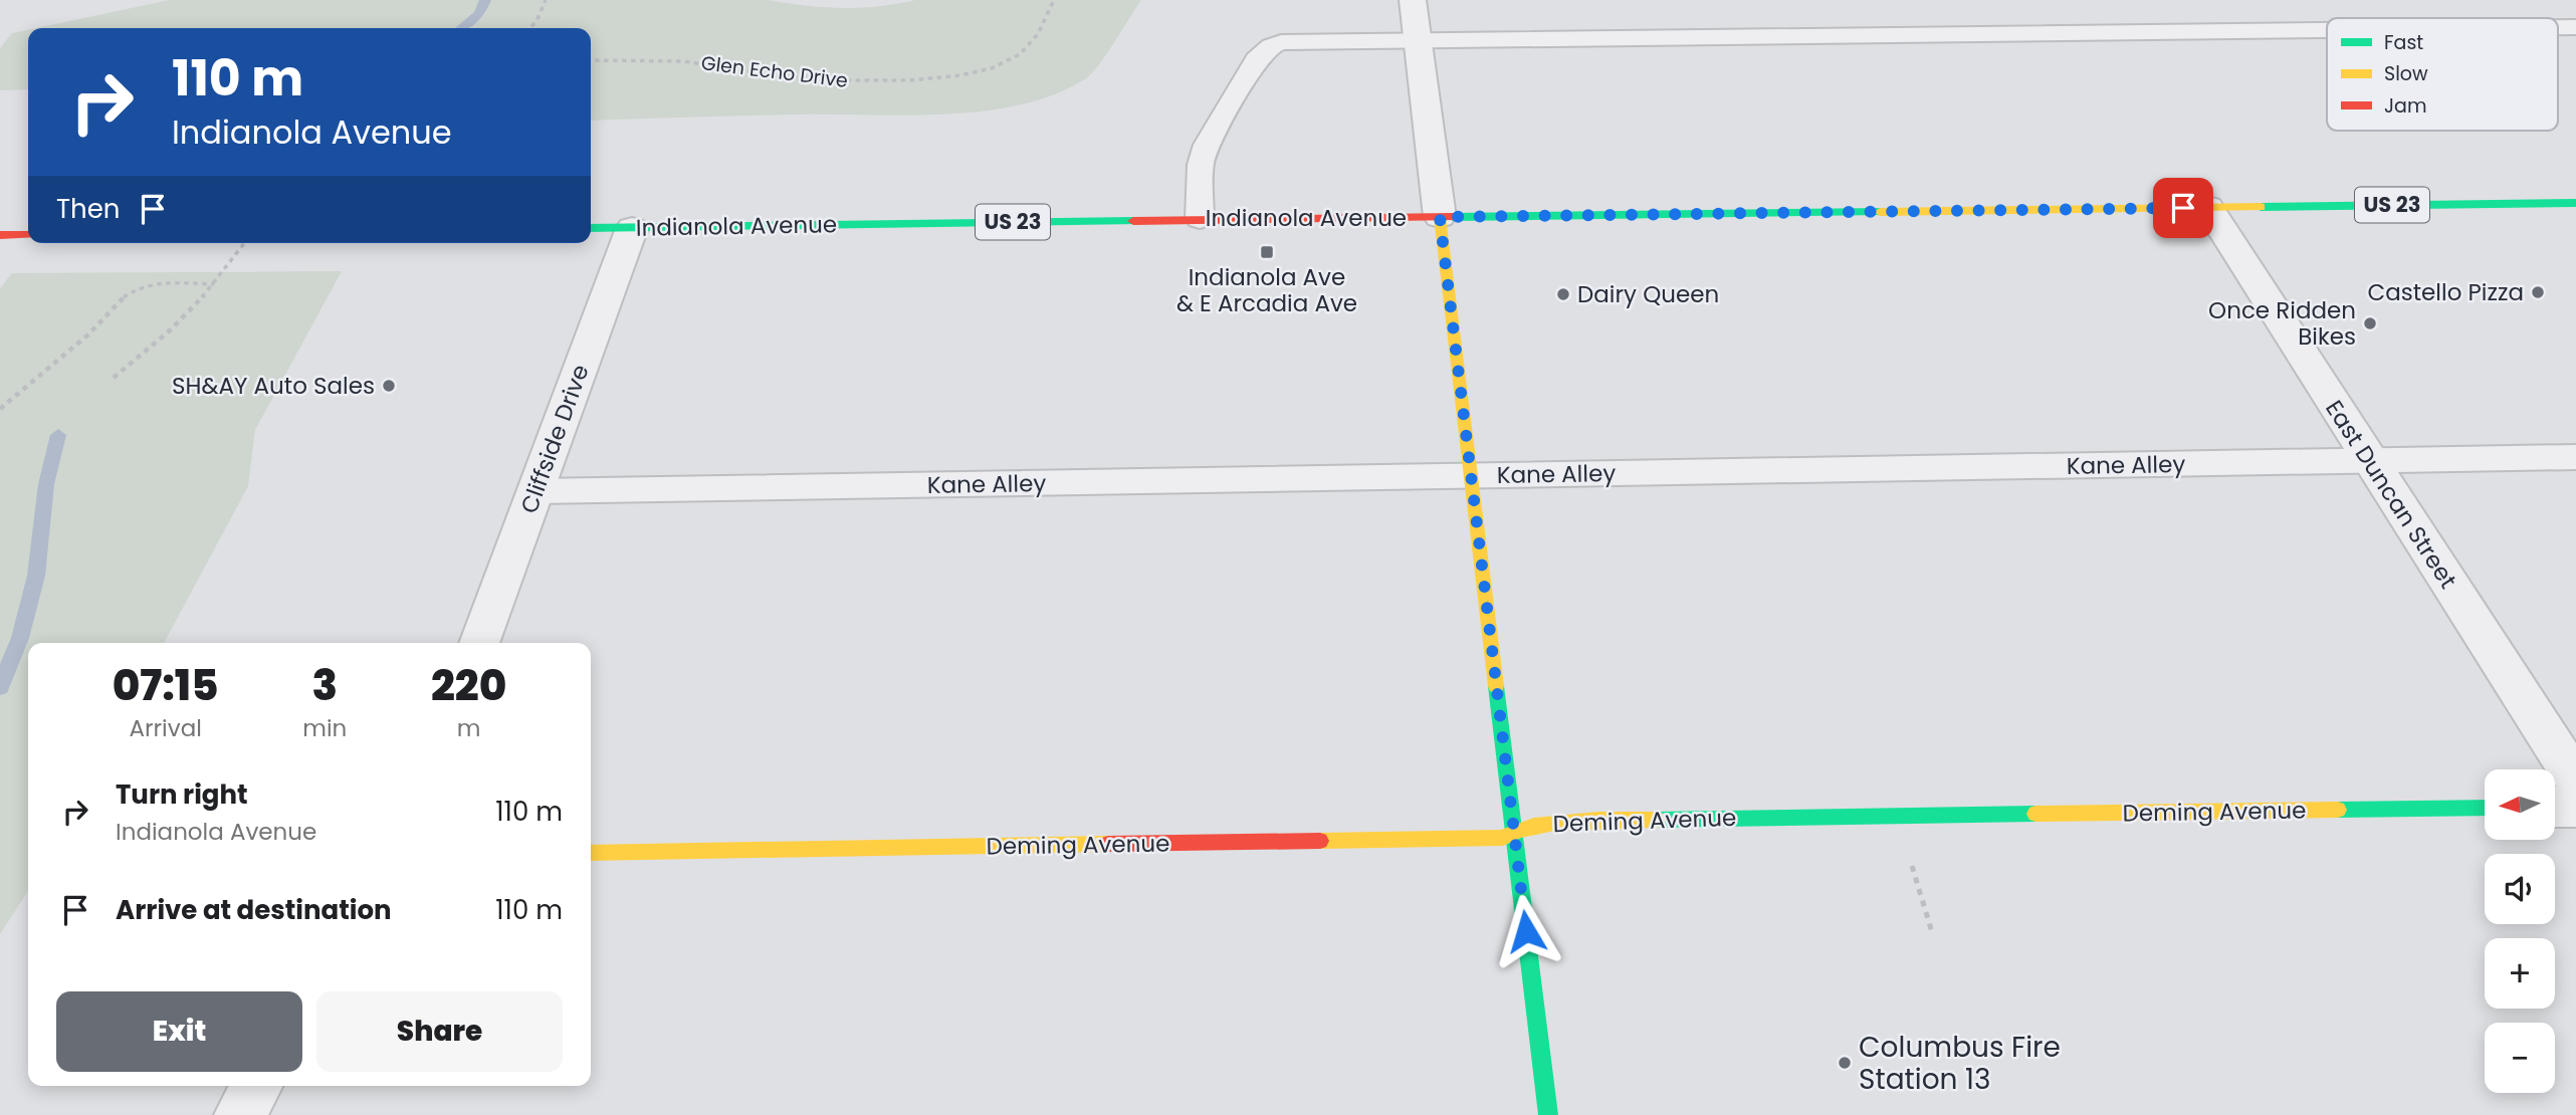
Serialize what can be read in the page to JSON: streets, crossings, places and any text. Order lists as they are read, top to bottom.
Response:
{
  "streets": {
    "street": [
      "US 23",
      "Indianola Avenue",
      "Cliffside Drive",
      "East Duncan Street",
      "Deming Avenue"
    ],
    "lane": ["Kane Alley"],
    "path": ["Glen Echo Drive"]
  },
  "crossings": [
    ["Indianola Avenue", "Cliffside Drive"],
    ["Indianola Avenue", "East Duncan Street"],
    ["Cliffside Drive", "Kane Alley"],
    ["Kane Alley", "East Duncan Street"]
  ],
  "places": {
    "transit": ["Indianola Ave & E Arcadia Ave"],
    "other": [
      "Castello Pizza",
      "Dairy Queen",
      "Once Ridden Bikes",
      "SH&AY Auto Sales",
      "Columbus Fire Station 13"
    ]
  },
  "legend": ["Fast", "Slow", "Jam"],
  "north": "left",
  "page": {
    "turn": ["110 m", "Indianola Avenue"],
    "then": "Then",
    "eta": [
      "07:15",
      "Arrival",
      "3",
      "min",
      "220",
      "m"
    ],
    "list": [
      {
        "name": "Turn right",
        "note": "Indianola Avenue",
        "value": "110 m"
      },
      {
        "name": "Arrive at destination",
        "value": "110 m"
      }
    ],
    "map_buttons": ["+", "−"],
    "buttons": ["Exit", "Share"]
  }
}
